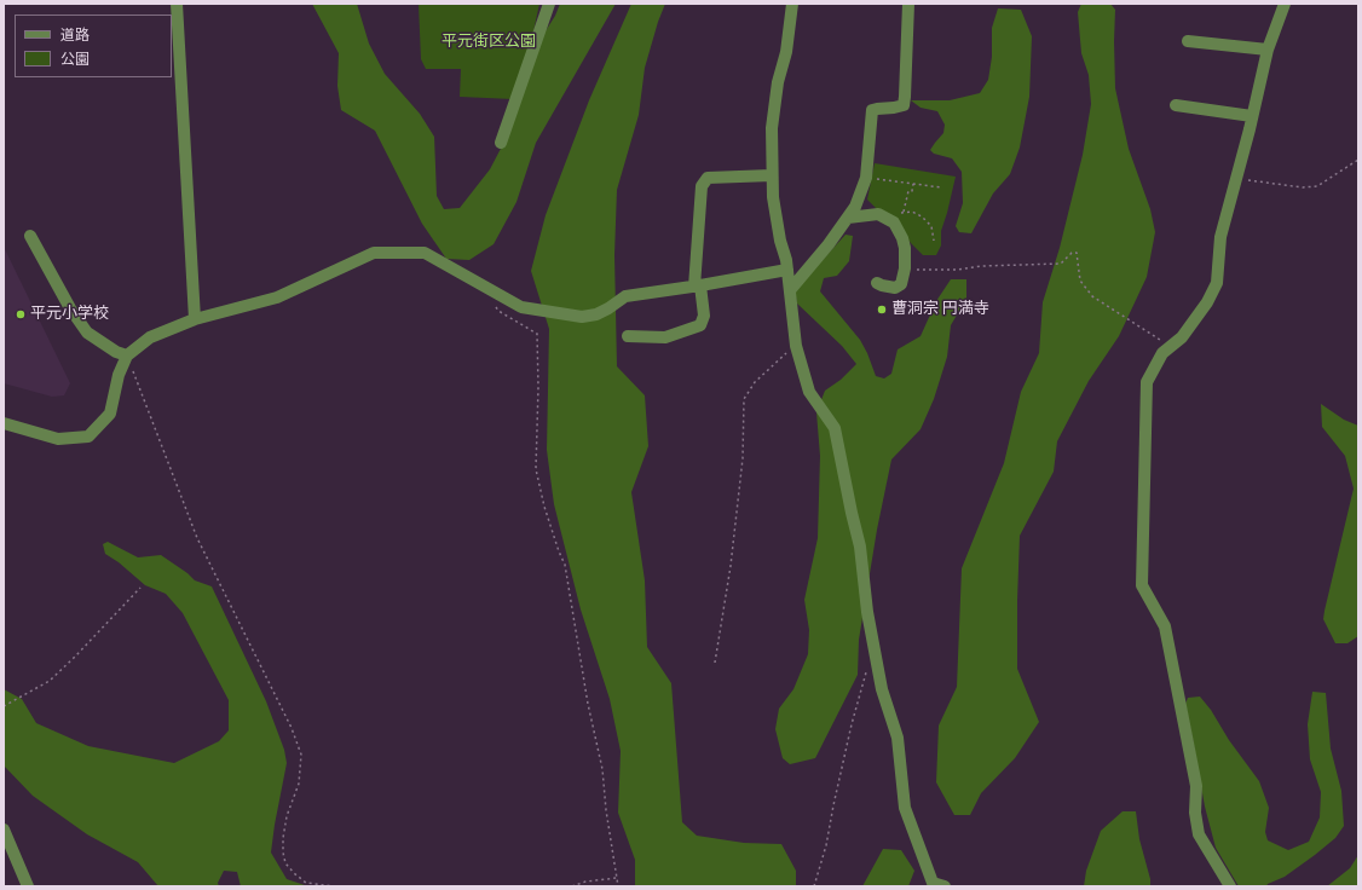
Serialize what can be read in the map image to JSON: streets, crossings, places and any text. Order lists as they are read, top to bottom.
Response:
{
  "parks": ["平元街区公園"],
  "places": ["曹洞宗 円満寺", "平元小学校"],
  "legend": ["道路", "公園"]
}
